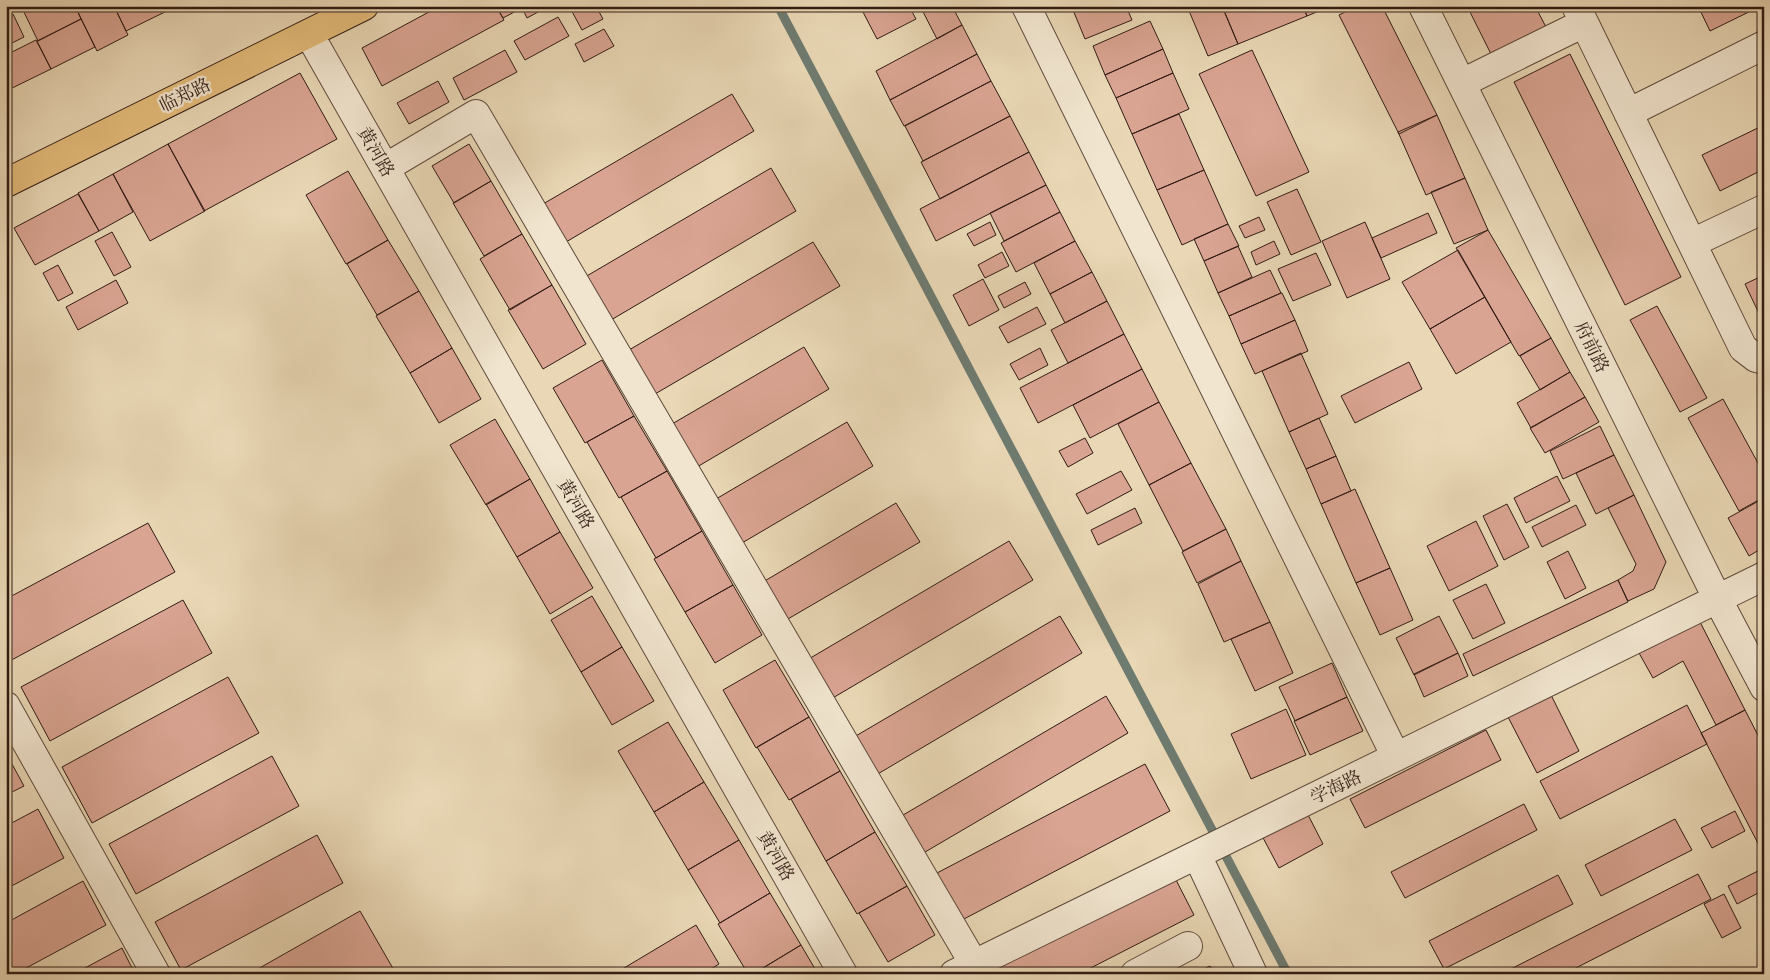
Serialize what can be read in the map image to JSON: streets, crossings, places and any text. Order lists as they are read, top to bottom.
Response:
{
  "streets": {
    "main road": ["临郑路"],
    "street": ["黄河路", "府前路", "学海路"]
  },
  "crossings": [
    ["临郑路", "黄河路"],
    ["府前路", "学海路"]
  ]
}
